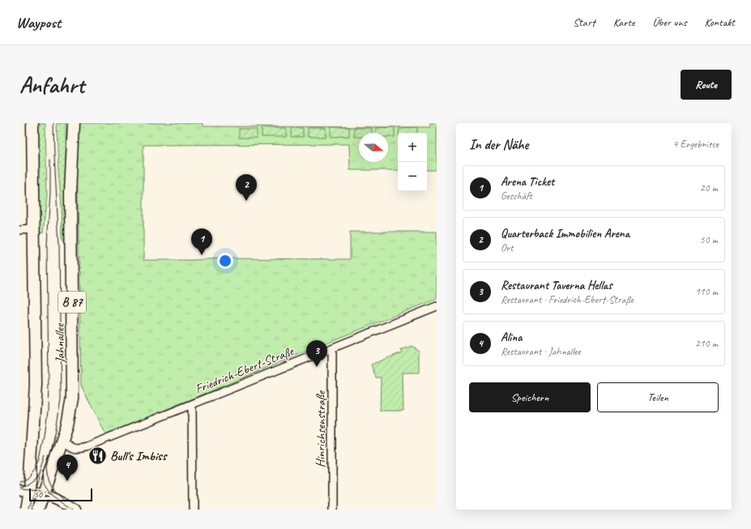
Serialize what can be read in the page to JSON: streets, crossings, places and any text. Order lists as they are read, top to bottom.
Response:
{
  "streets": {
    "main road": ["B 87", "Jahnallee"],
    "street": ["Friedrich-Ebert-Straße", "Hinrichsenstraße"]
  },
  "crossings": [
    ["Jahnallee", "Friedrich-Ebert-Straße"],
    ["Friedrich-Ebert-Straße", "Hinrichsenstraße"]
  ],
  "places": {
    "restaurant": ["Bull's Imbiss"]
  },
  "scale_bar": "50 m",
  "north": "right",
  "page": {
    "header": "Waypost",
    "nav": [
      "Start",
      "Karte",
      "Über uns",
      "Kontakt"
    ],
    "buttons": [
      "Route",
      ["Speichern", "Teilen"]
    ],
    "title": "Anfahrt",
    "heading": ["In der Nähe", "4 Ergebnisse"],
    "map_buttons": ["+", "−"],
    "list": [
      {
        "mark": "1",
        "name": "Arena Ticket",
        "note": "Geschäft",
        "value": "20 m"
      },
      {
        "mark": "2",
        "name": "Quarterback Immobilien Arena",
        "note": "Ort",
        "value": "50 m"
      },
      {
        "mark": "3",
        "name": "Restaurant Taverna Hellas",
        "note": "Restaurant · Friedrich-Ebert-Straße",
        "value": "110 m"
      },
      {
        "mark": "4",
        "name": "Alina",
        "note": "Restaurant · Jahnallee",
        "value": "210 m"
      }
    ],
    "pins": [
      "2",
      "1",
      "3",
      "4"
    ],
    "scale": "50 m"
  }
}
